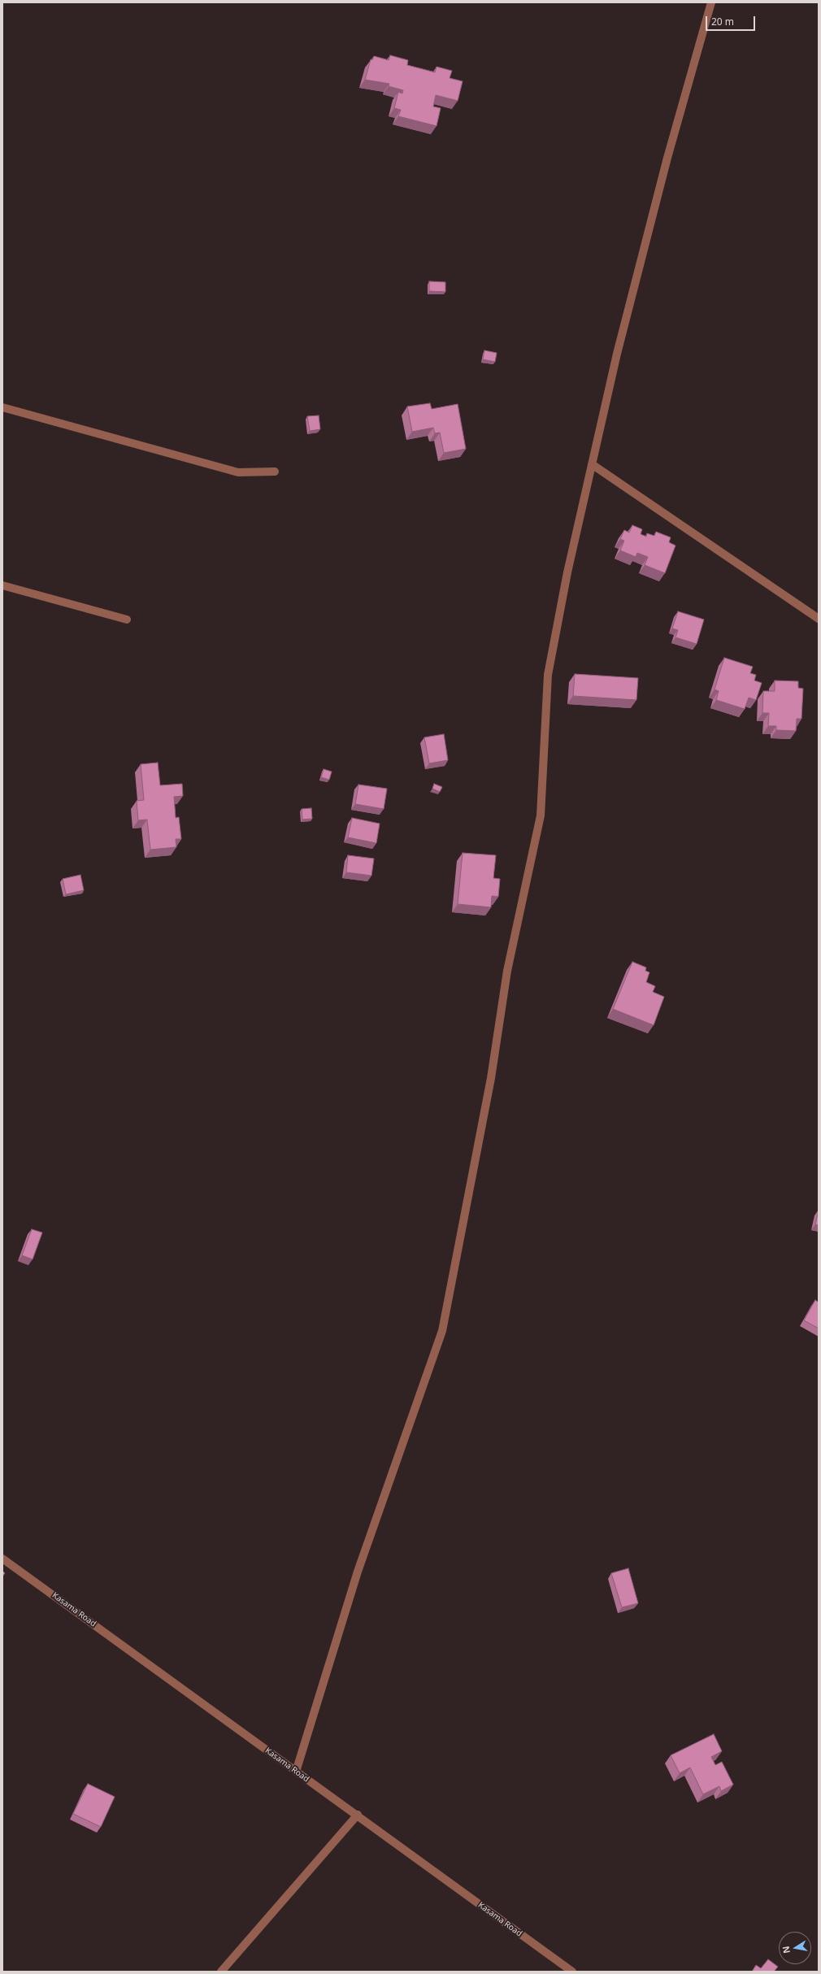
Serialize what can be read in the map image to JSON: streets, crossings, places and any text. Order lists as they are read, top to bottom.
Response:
{
  "streets": {
    "street": ["Kasama Road"]
  },
  "scale_bar": "20 m",
  "north": "left"
}
